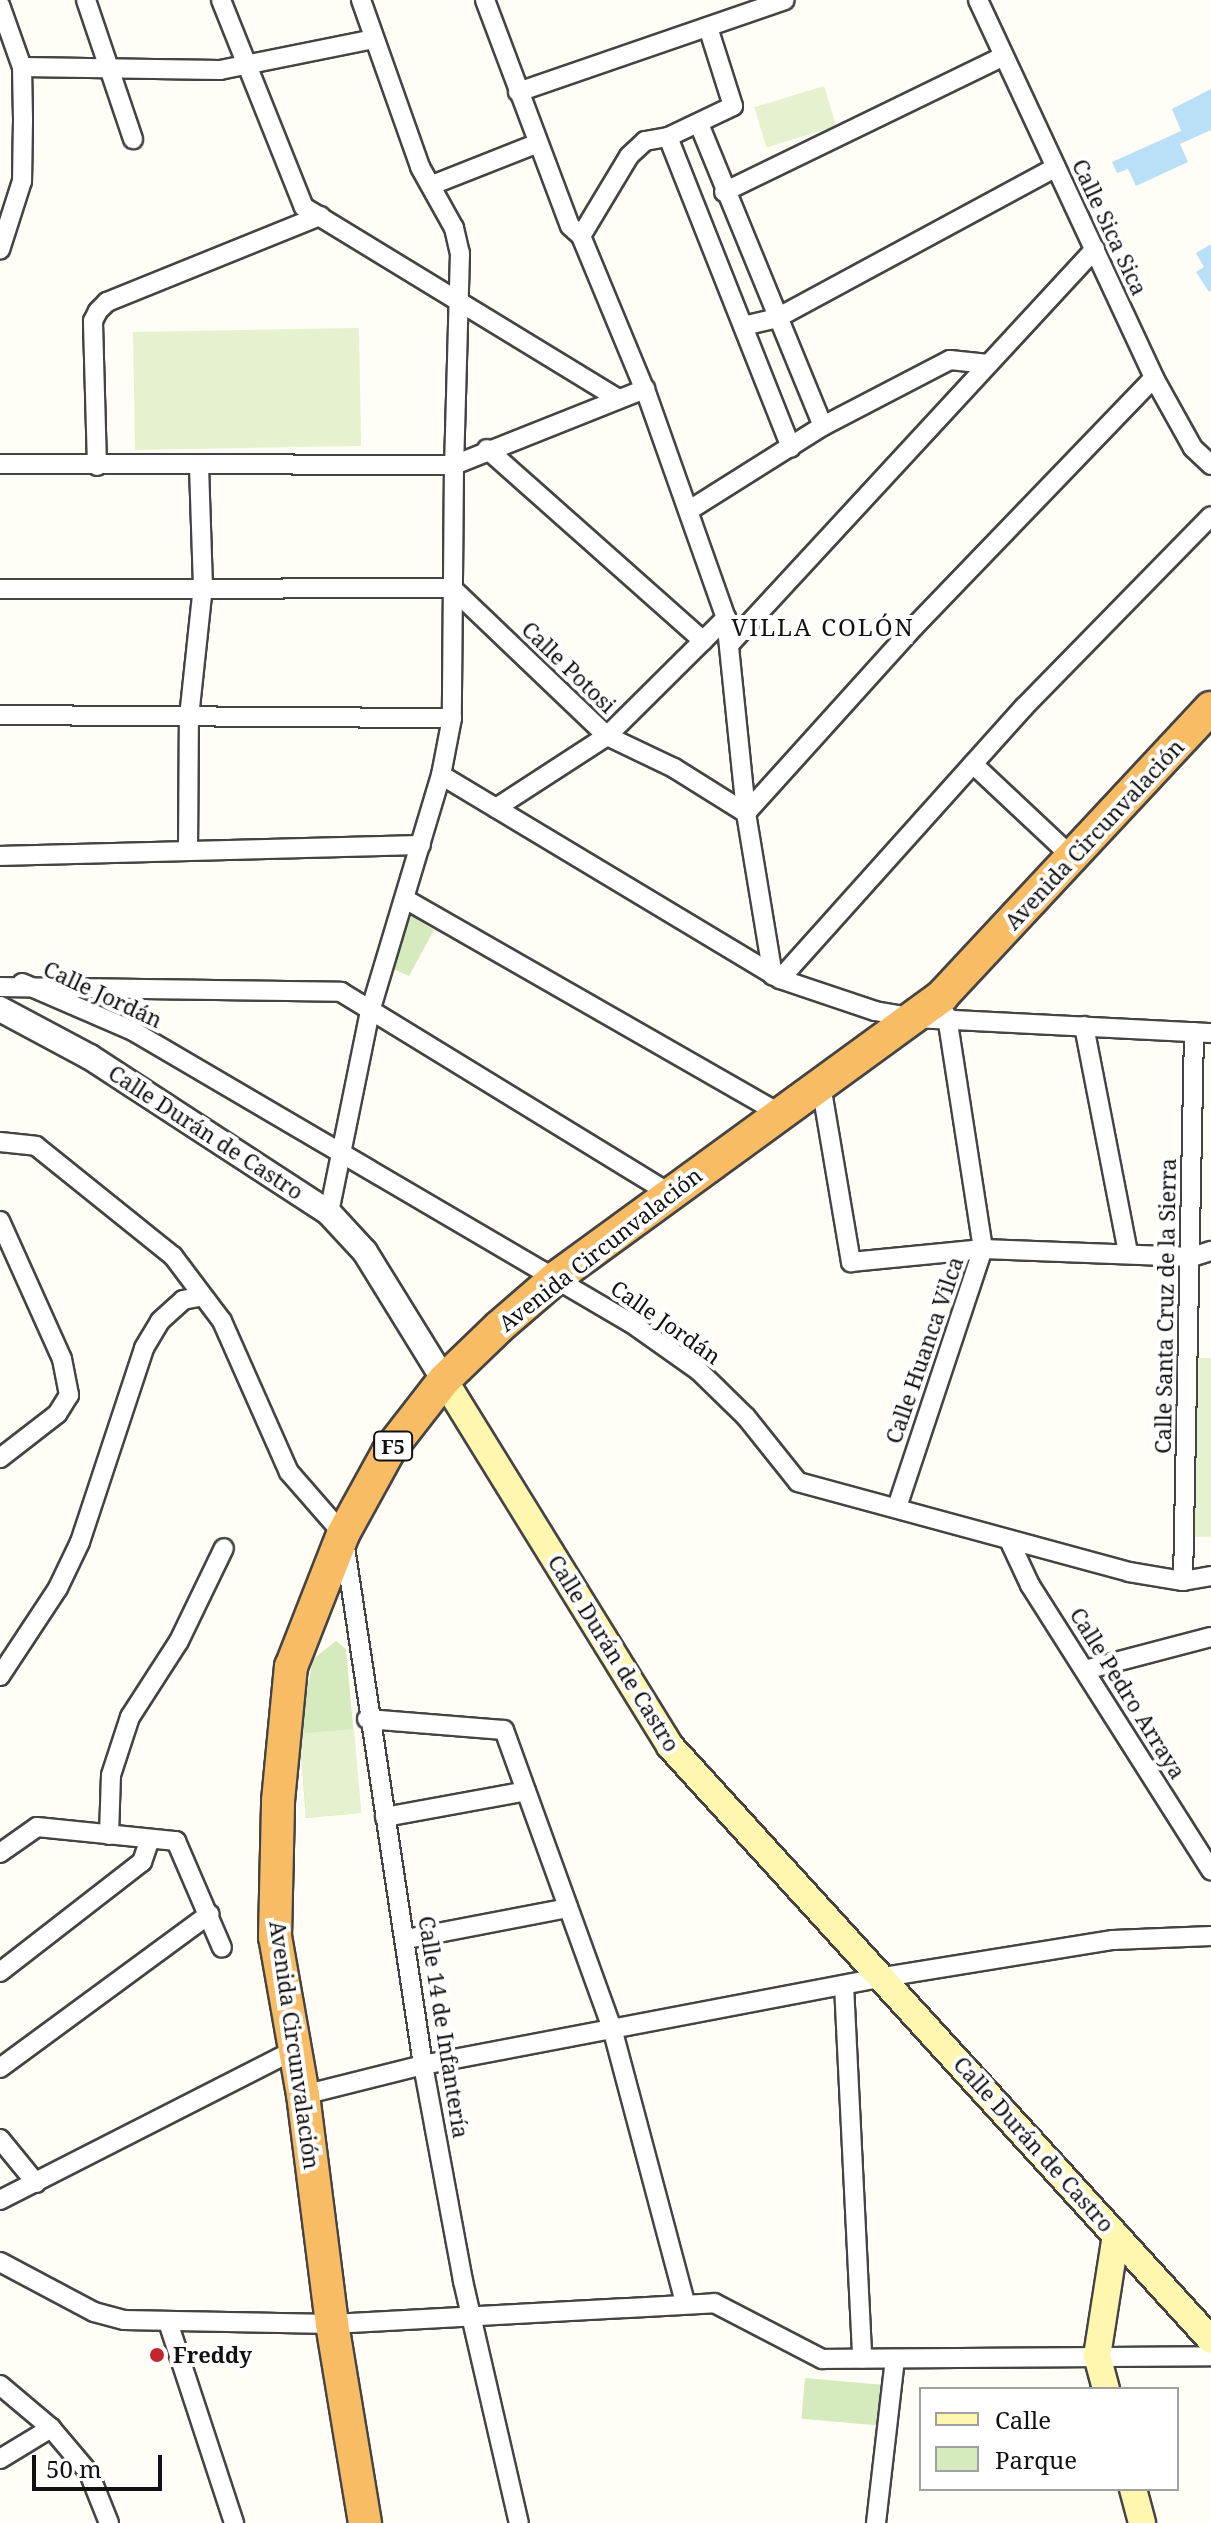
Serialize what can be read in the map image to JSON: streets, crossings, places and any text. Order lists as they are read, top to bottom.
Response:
{
  "streets": {
    "highway": ["Avenida Circunvalación", "F5"],
    "main road": ["Calle Durán de Castro"],
    "street": [
      "Calle Sica Sica",
      "Calle Potosi",
      "Calle Jordán",
      "Calle Santa Cruz de la Sierra",
      "Calle Huanca Vilca",
      "Calle Pedro Arraya",
      "Calle 14 de Infantería"
    ]
  },
  "crossings": [
    ["Avenida Circunvalación", "Calle Jordán"],
    ["Avenida Circunvalación", "Calle Durán de Castro"],
    ["Avenida Circunvalación", "Calle 14 de Infantería"],
    ["Calle Jordán", "Calle Santa Cruz de la Sierra"],
    ["Calle Jordán", "Calle Huanca Vilca"],
    ["Calle Jordán", "Calle Pedro Arraya"]
  ],
  "districts": ["VILLA COLÓN"],
  "places": ["Freddy"],
  "legend": ["Calle", "Parque"],
  "scale_bar": "50 m"
}
